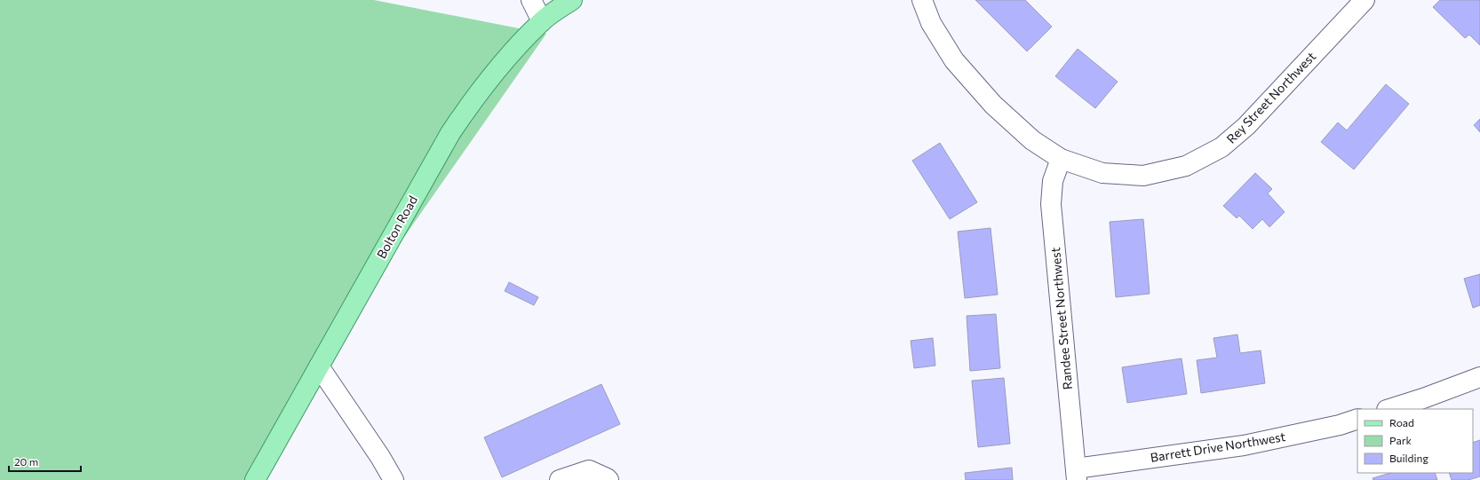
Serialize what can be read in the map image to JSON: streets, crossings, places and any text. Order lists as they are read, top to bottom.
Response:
{
  "streets": {
    "main road": ["Bolton Road"],
    "street": ["Rey Street Northwest", "Randee Street Northwest", "Barrett Drive Northwest"]
  },
  "crossings": [
    ["Rey Street Northwest", "Randee Street Northwest"],
    ["Randee Street Northwest", "Barrett Drive Northwest"]
  ],
  "legend": ["Road", "Park", "Building"],
  "scale_bar": "20 m"
}
